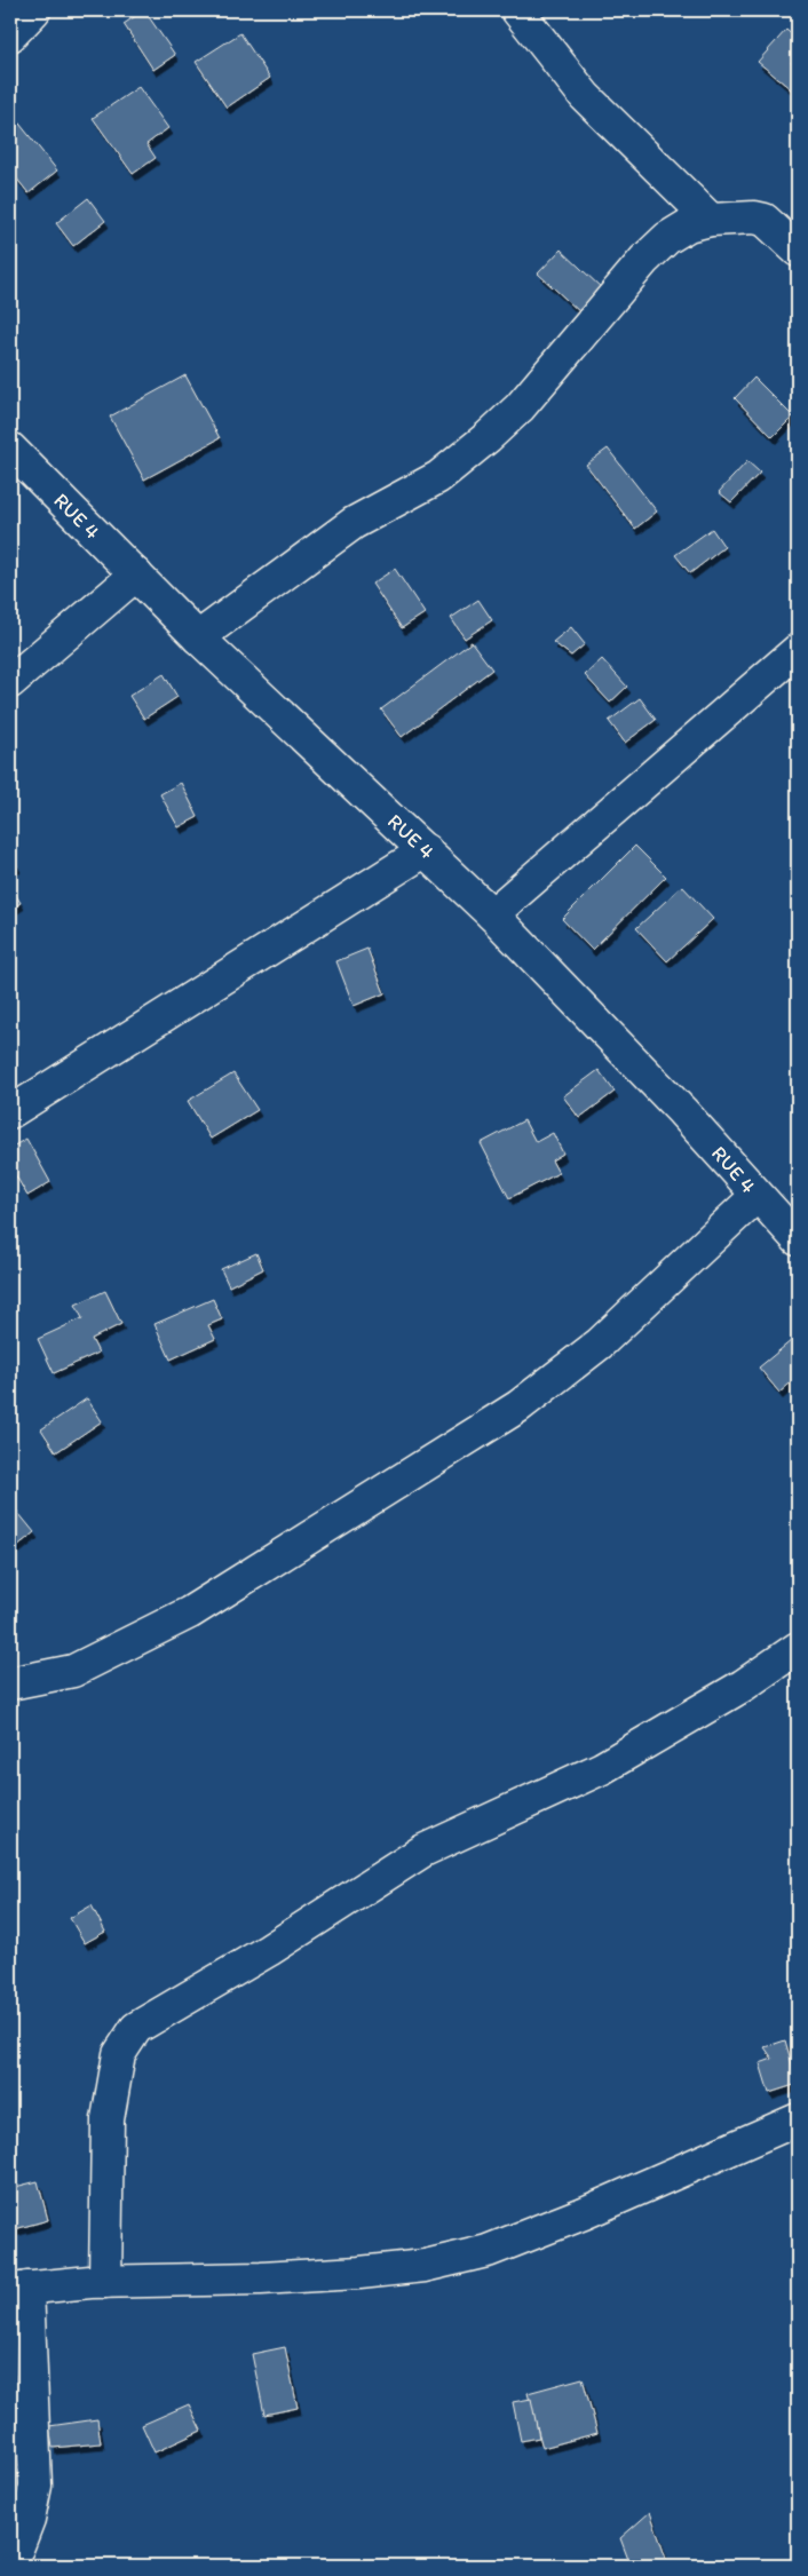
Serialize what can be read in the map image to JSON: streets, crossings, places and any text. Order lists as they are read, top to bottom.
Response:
{
  "streets": {
    "street": ["RUE 4"]
  }
}
